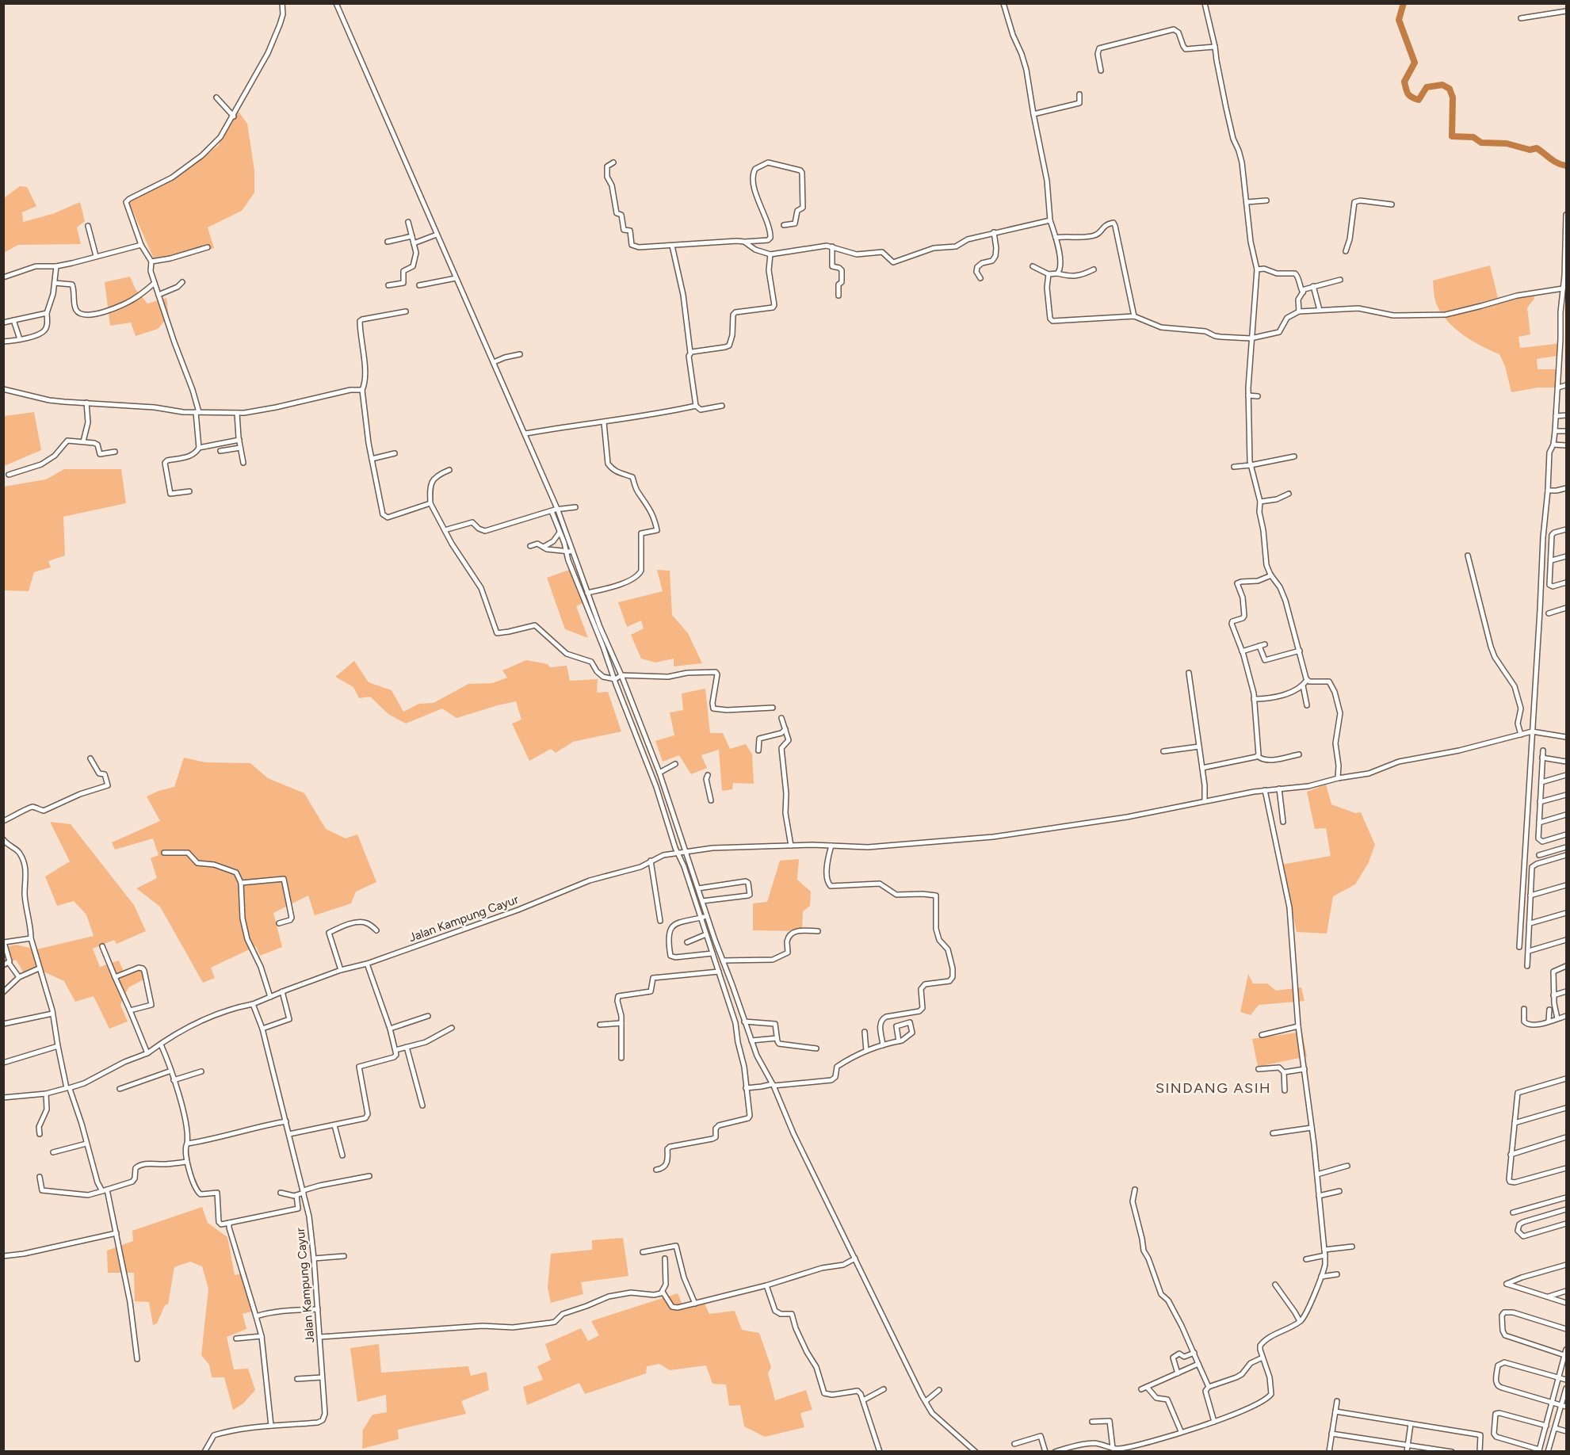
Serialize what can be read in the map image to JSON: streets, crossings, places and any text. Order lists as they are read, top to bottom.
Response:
{
  "streets": {
    "street": ["Jalan Kampung Cayur"]
  },
  "districts": ["SINDANG ASIH"]
}
